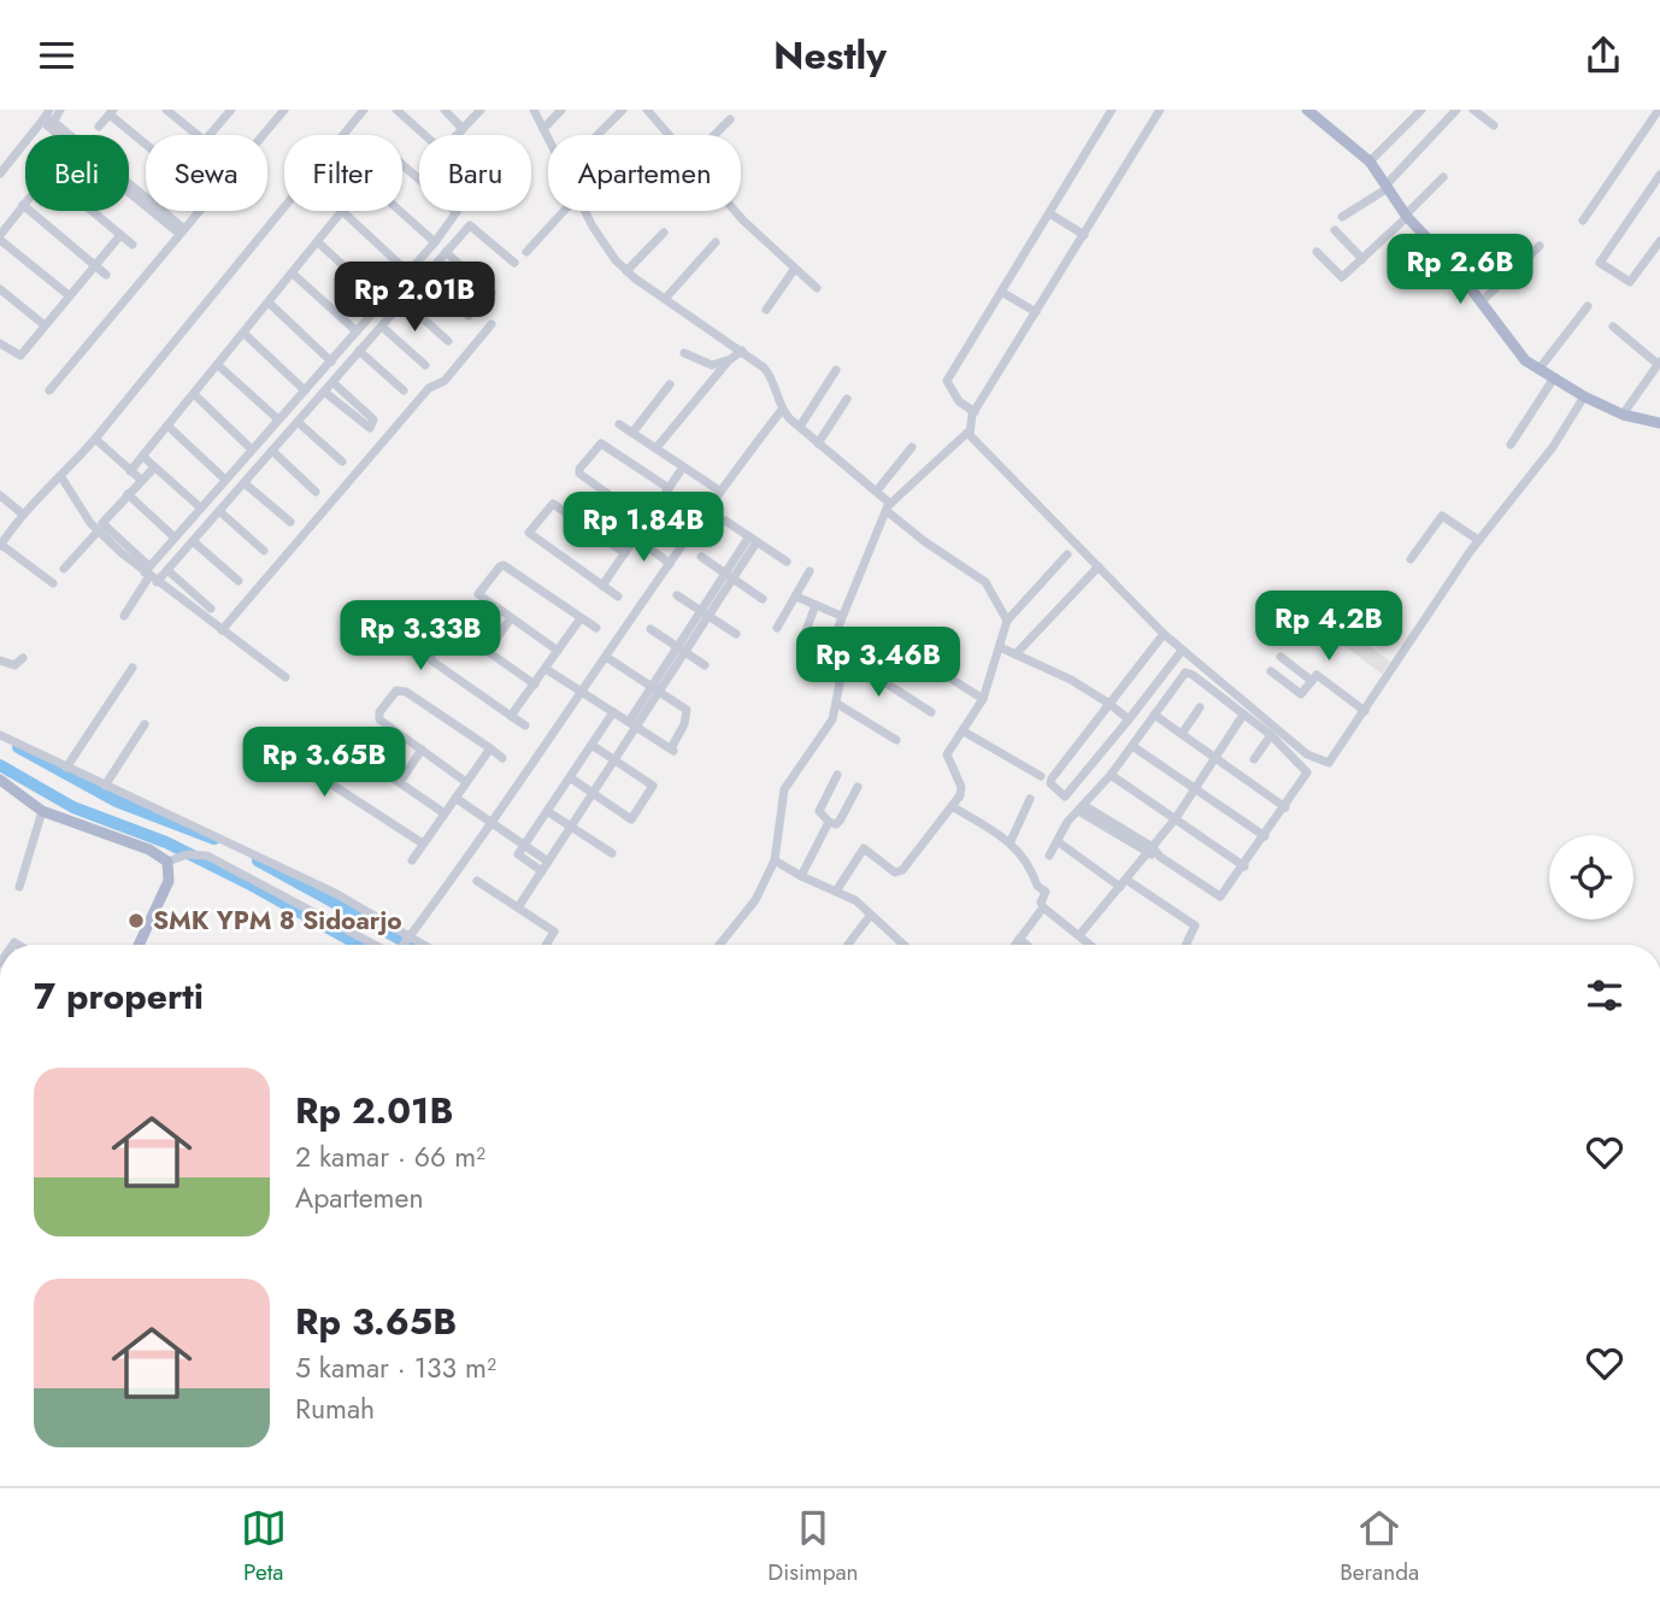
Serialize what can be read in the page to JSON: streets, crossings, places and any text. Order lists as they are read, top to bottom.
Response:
{
  "places": ["SMK YPM 8 Sidoarjo"],
  "page": {
    "header": "Nestly",
    "chip": [
      "Beli",
      "Sewa",
      "Filter",
      "Baru",
      "Apartemen"
    ],
    "price": [
      "Rp 2.6B",
      "Rp 2.01B",
      "Rp 1.84B",
      "Rp 4.2B",
      "Rp 3.33B",
      "Rp 3.46B",
      "Rp 3.65B"
    ],
    "heading": "7 properti",
    "list": [
      {
        "name": "Rp 2.01B",
        "note": "2 kamar · 66 m² · Apartemen"
      },
      {
        "name": "Rp 3.65B",
        "note": "5 kamar · 133 m² · Rumah"
      }
    ],
    "tabs": ["Peta", "Disimpan", "Beranda"]
  }
}
